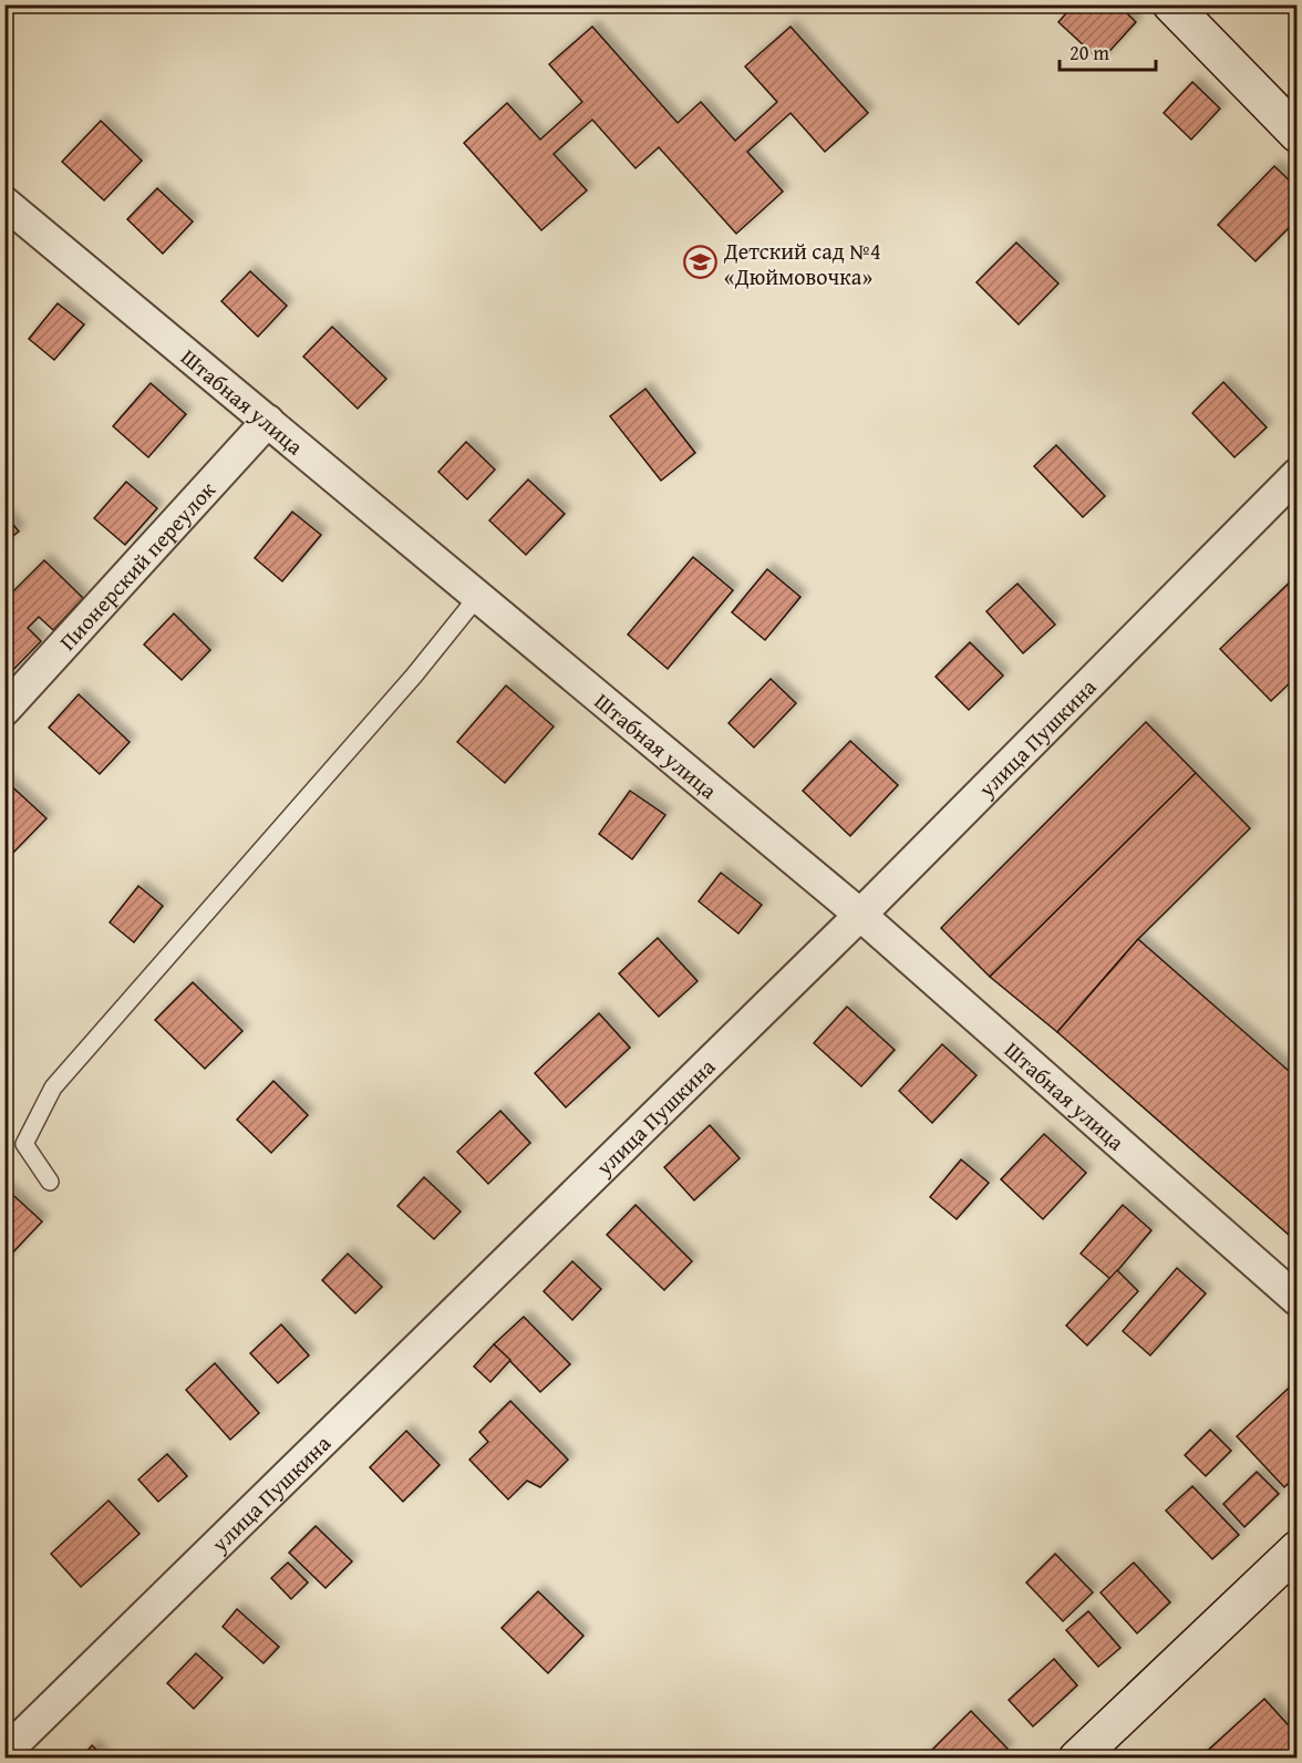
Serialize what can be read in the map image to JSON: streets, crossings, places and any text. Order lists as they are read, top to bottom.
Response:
{
  "streets": {
    "street": ["Штабная улица", "Пионерский переулок", "улица Пушкина"]
  },
  "crossings": [
    ["Штабная улица", "Пионерский переулок"],
    ["Штабная улица", "улица Пушкина"]
  ],
  "places": {
    "school or university": ["Детский сад №4 «Дюймовочка»"]
  },
  "scale_bar": "20 m"
}
